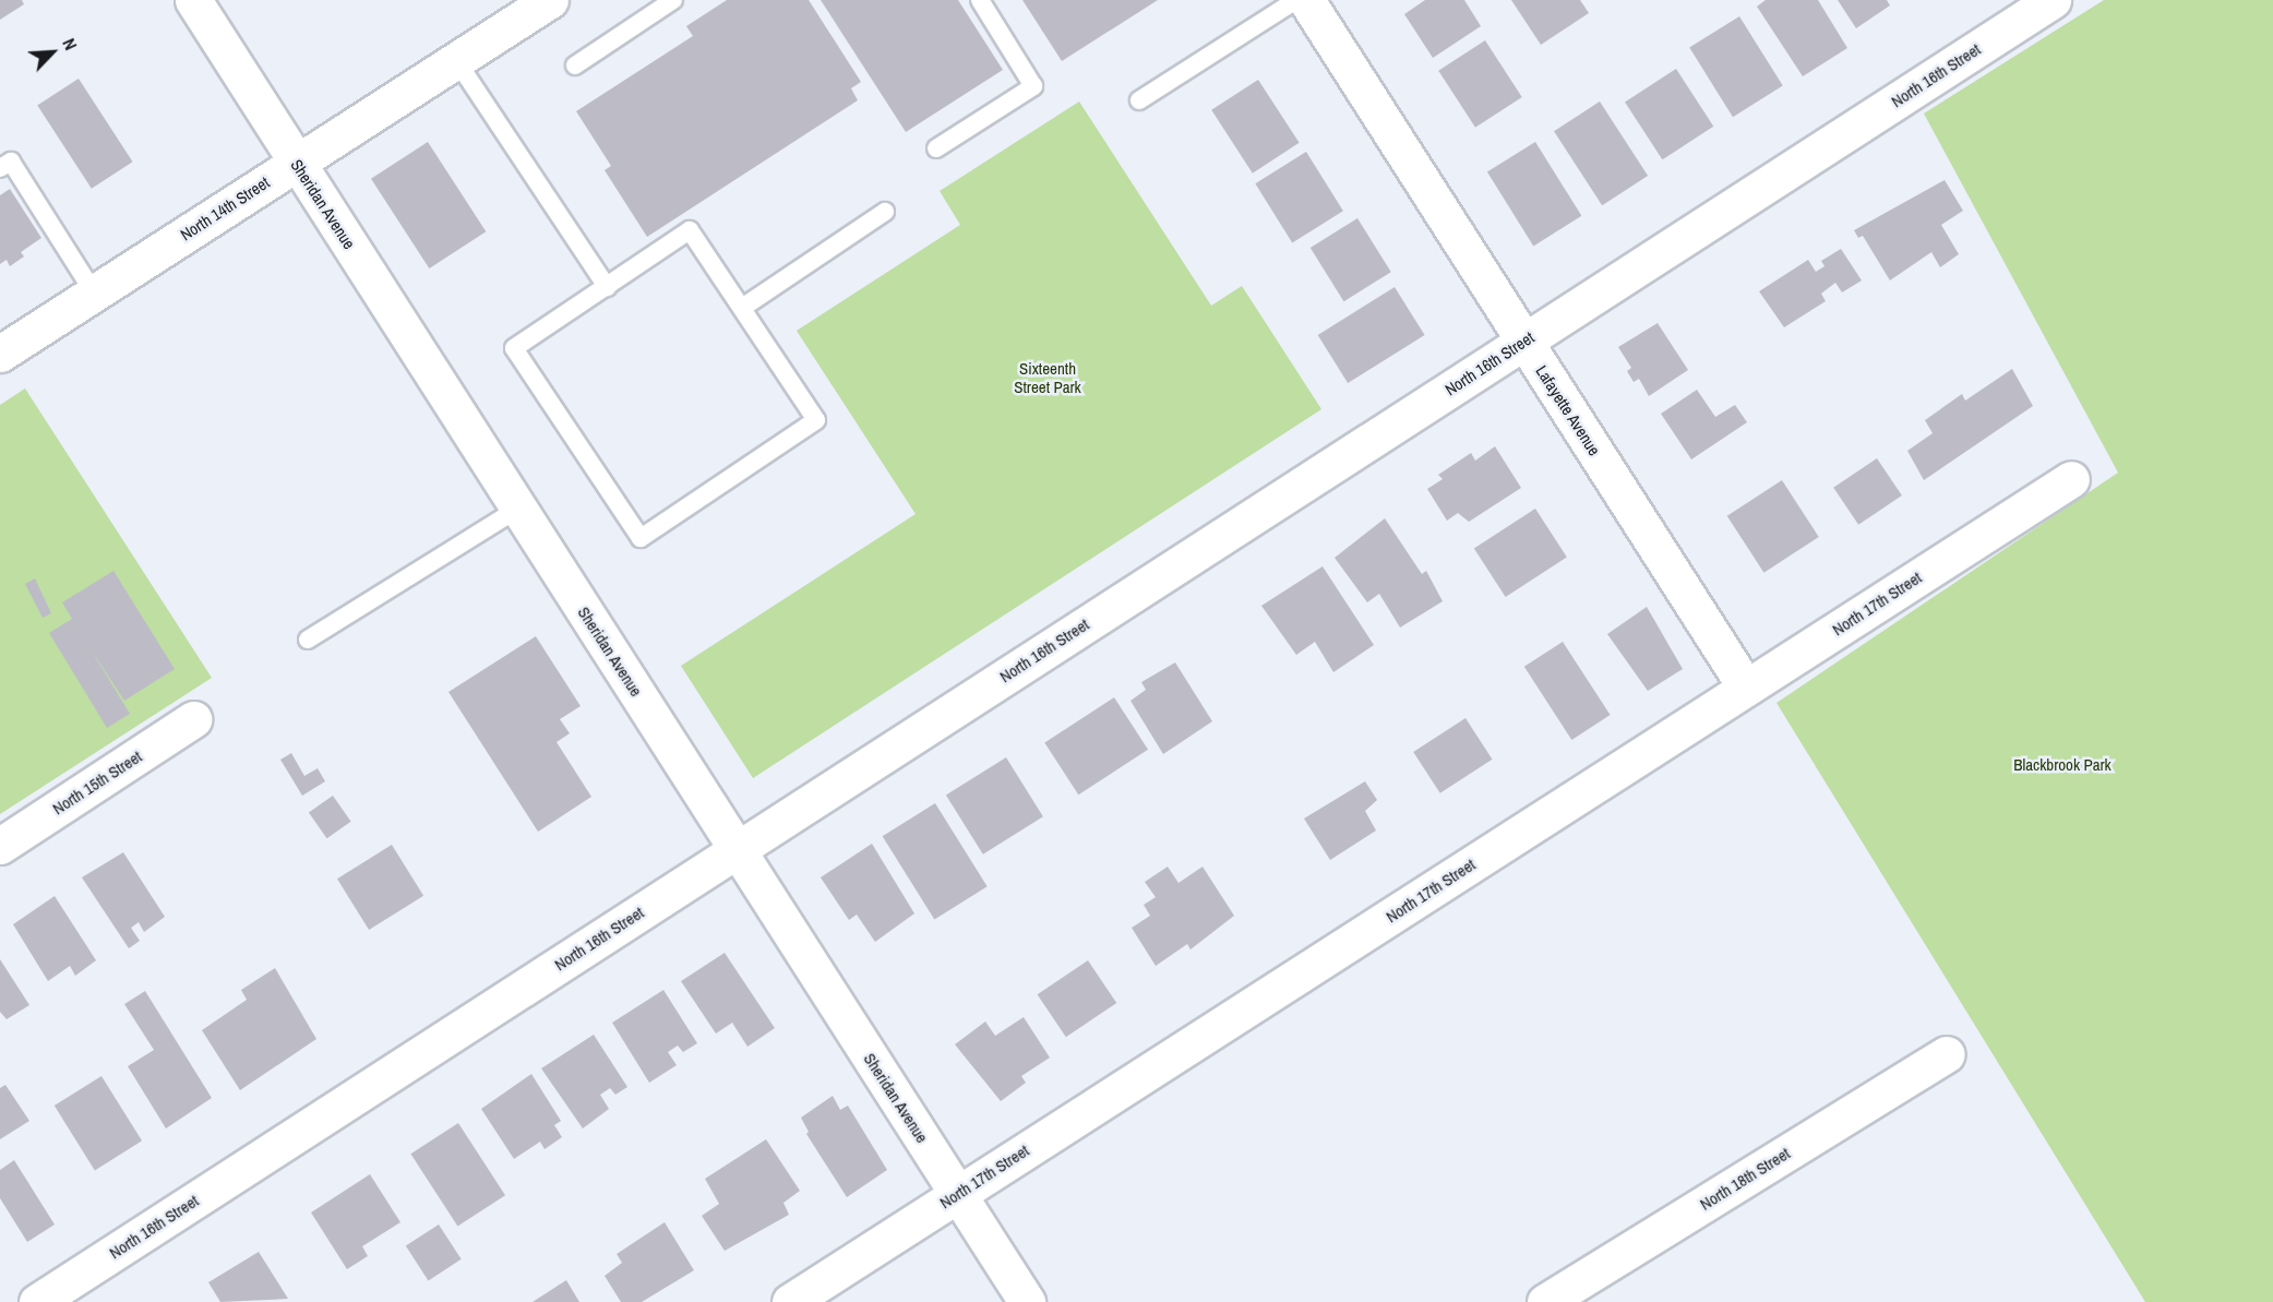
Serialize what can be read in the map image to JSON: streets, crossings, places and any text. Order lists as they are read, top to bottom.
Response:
{
  "streets": {
    "street": [
      "North 16th Street",
      "Sheridan Avenue",
      "North 14th Street",
      "Lafayette Avenue",
      "North 17th Street",
      "North 15th Street",
      "North 18th Street"
    ]
  },
  "crossings": [
    ["North 16th Street", "Sheridan Avenue"],
    ["North 16th Street", "Lafayette Avenue"],
    ["Sheridan Avenue", "North 14th Street"],
    ["Sheridan Avenue", "North 17th Street"],
    ["Lafayette Avenue", "North 17th Street"]
  ],
  "parks": ["Sixteenth Street Park", "Blackbrook Park"],
  "north": "top right"
}
